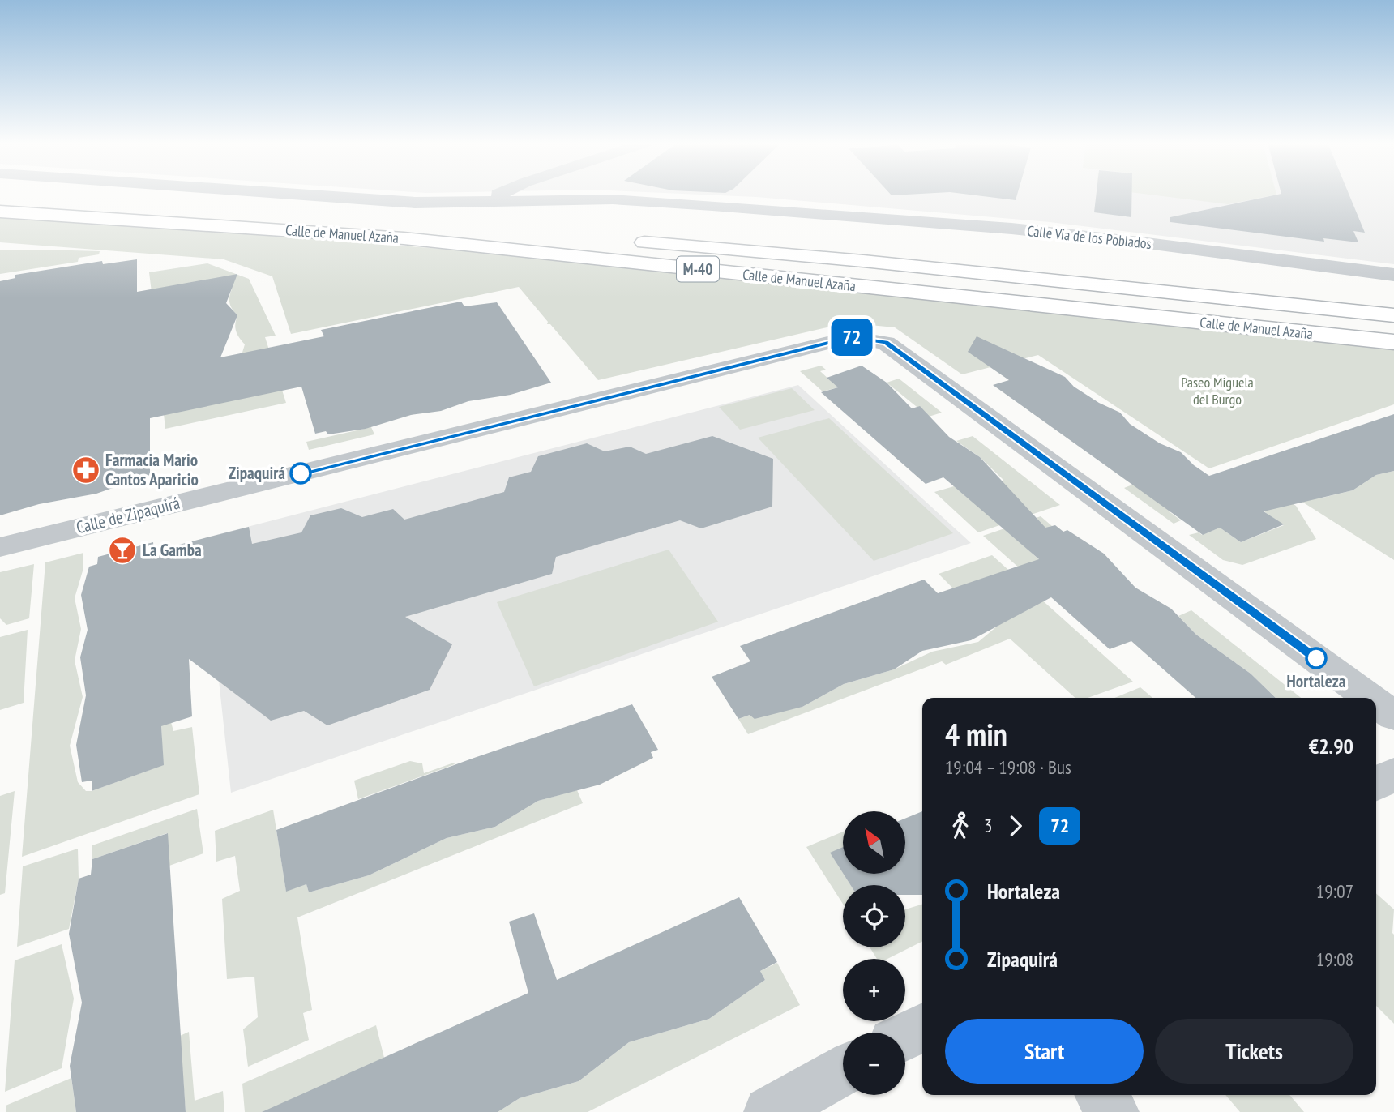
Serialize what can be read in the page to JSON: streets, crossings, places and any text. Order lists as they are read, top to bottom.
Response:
{
  "streets": {
    "highway": ["Calle de Manuel Azaña", "M-40"],
    "street": ["Calle Vía de los Poblados", "Calle de Zipaquirá"]
  },
  "parks": ["Paseo Miguela del Burgo"],
  "places": {
    "pharmacy": ["Farmacia Mario Cantos Aparicio"],
    "other": ["Zipaquirá", "Hortaleza"],
    "bar": ["La Gamba"]
  },
  "lines": ["bus line 72"],
  "north": "top left",
  "page": {
    "on_map": "72",
    "heading": ["4 min", "19:04 – 19:08 · Bus", "€2.90"],
    "legs": ["3", "72"],
    "map_buttons": ["+", "−"],
    "list": [
      {
        "name": "Hortaleza",
        "value": "19:07"
      },
      {
        "name": "Zipaquirá",
        "value": "19:08"
      }
    ],
    "buttons": ["Start", "Tickets"]
  }
}
